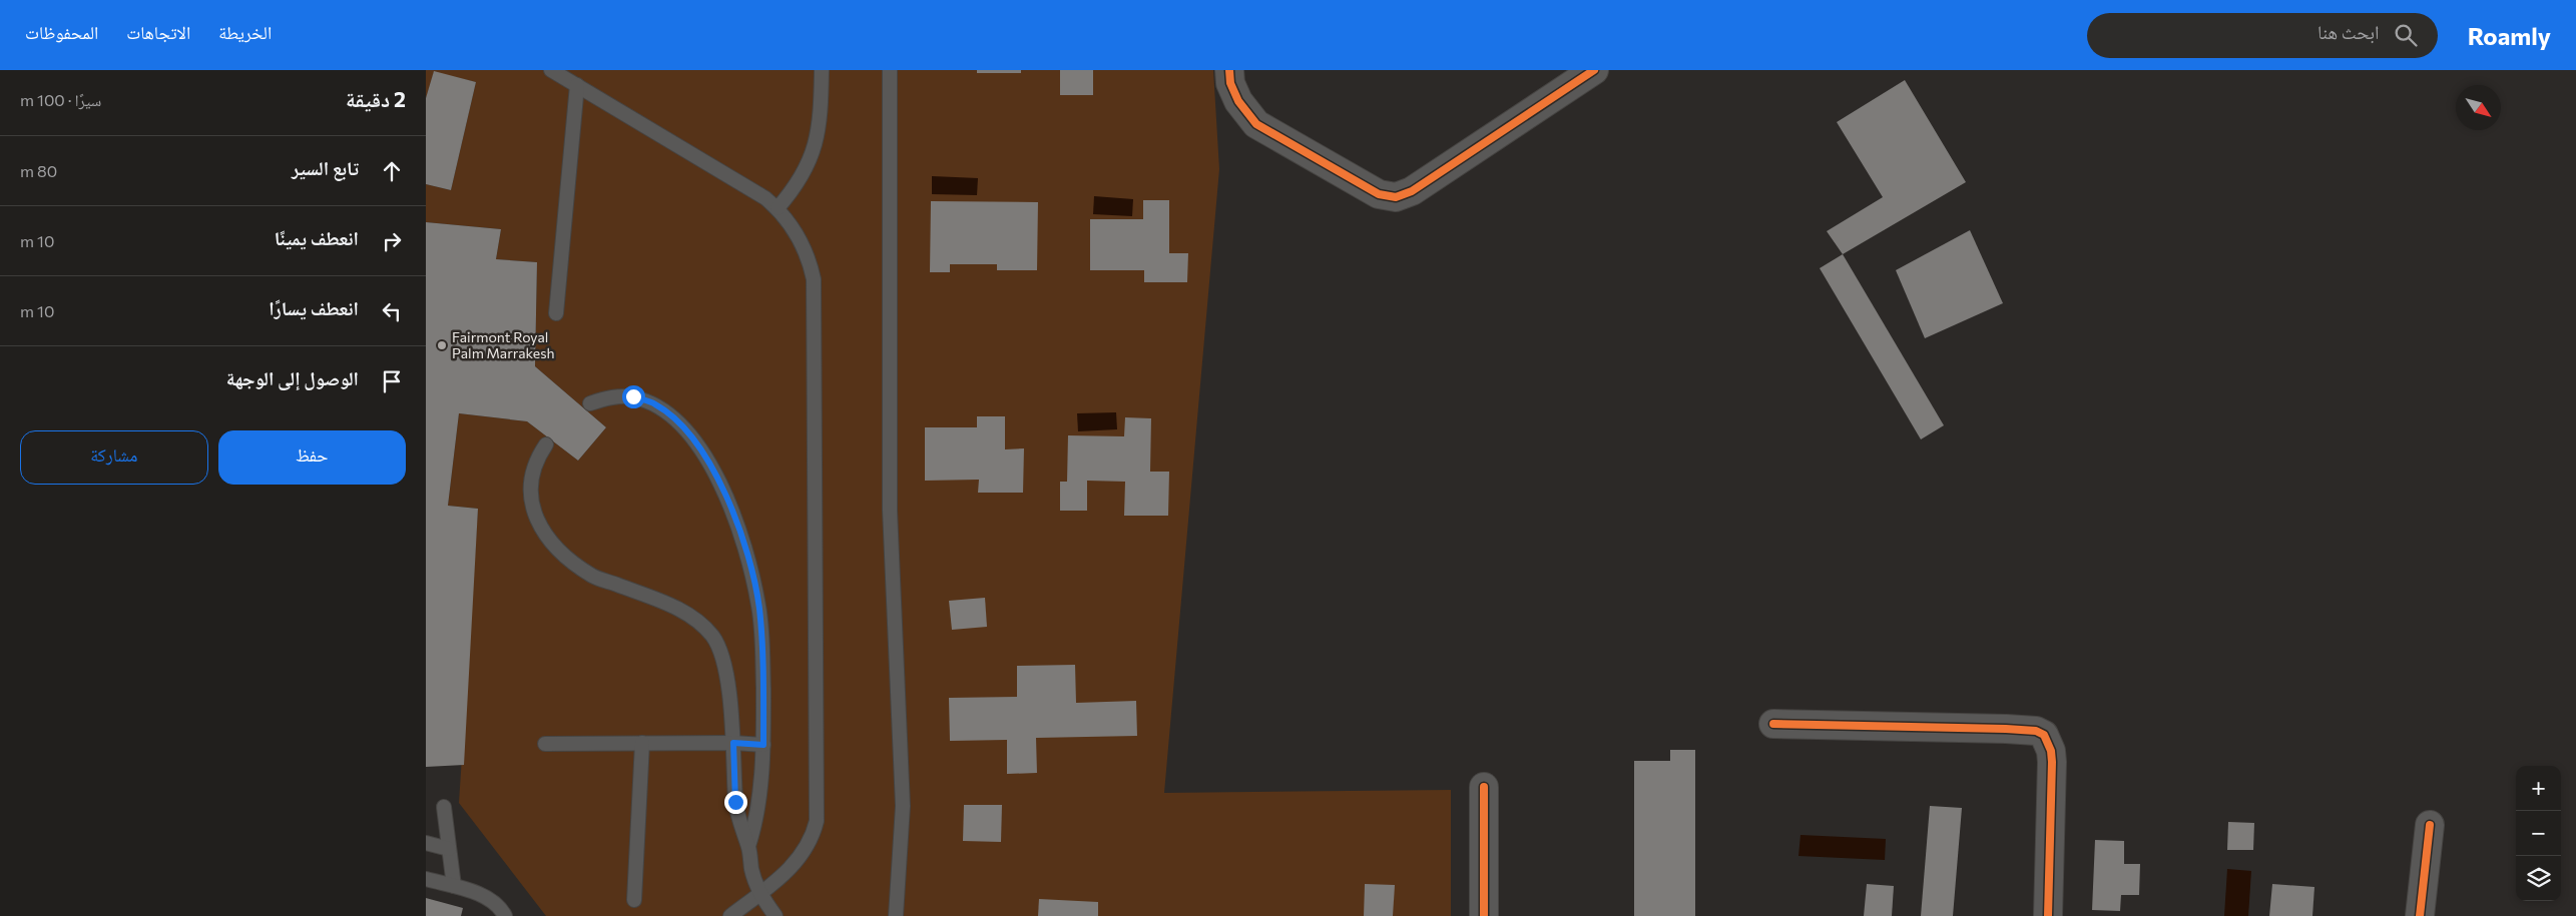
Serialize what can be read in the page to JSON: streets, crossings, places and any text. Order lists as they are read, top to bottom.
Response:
{
  "places": ["Fairmont Royal Palm Marrakesh"],
  "north": "bottom right",
  "page": {
    "header": "Roamly",
    "search": "ابحث هنا",
    "nav": ["الخريطة", "الاتجاهات", "المحفوظات"],
    "heading": ["2 دقيقة", "سيرًا · 100 m"],
    "list": [
      ["تابع السير", "80 m"],
      ["انعطف يمينًا", "10 m"],
      ["انعطف يسارًا", "10 m"],
      "الوصول إلى الوجهة"
    ],
    "buttons": ["حفظ", "مشاركة"],
    "map_buttons": ["+", "−"]
  }
}
